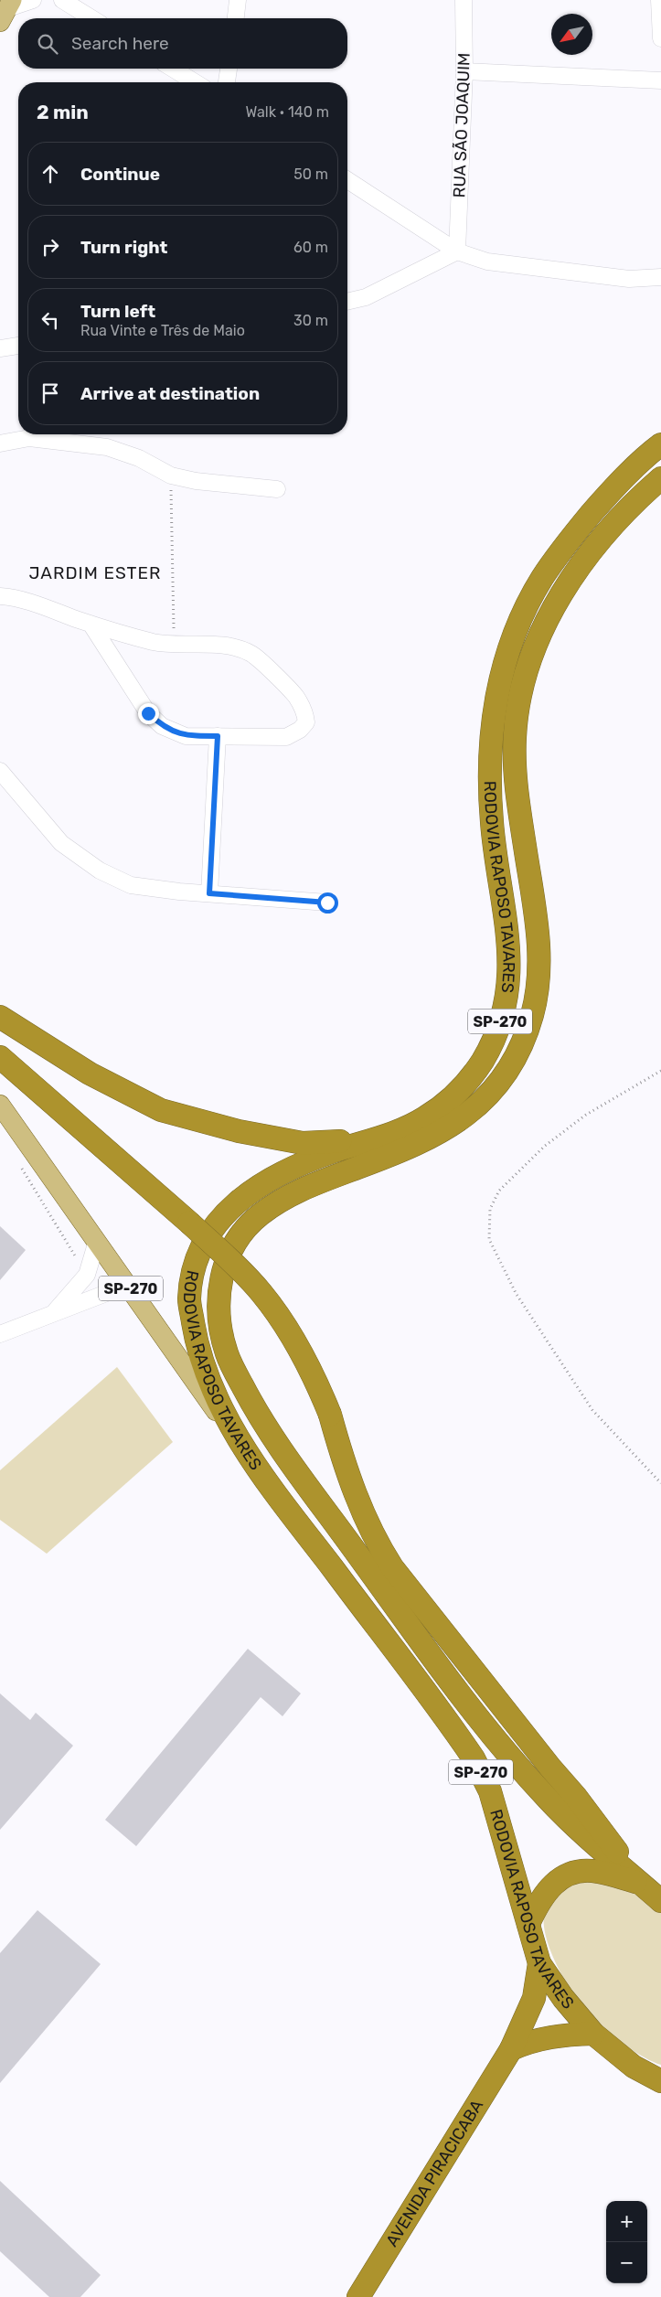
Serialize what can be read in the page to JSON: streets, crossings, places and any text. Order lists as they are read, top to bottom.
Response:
{
  "streets": {
    "highway": ["RODOVIA RAPOSO TAVARES", "SP-270", "AVENIDA PIRACICABA"],
    "street": ["RUA SÃO JOAQUIM"]
  },
  "crossings": [
    ["RODOVIA RAPOSO TAVARES", "SP-270"],
    ["RODOVIA RAPOSO TAVARES", "AVENIDA PIRACICABA"]
  ],
  "districts": ["JARDIM ESTER"],
  "north": "bottom left",
  "page": {
    "search": "Search here",
    "heading": ["2 min", "Walk · 140 m"],
    "list": [
      ["Continue", "50 m"],
      ["Turn right", "60 m"],
      ["Turn left", "Rua Vinte e Três de Maio", "30 m"],
      "Arrive at destination"
    ],
    "map_buttons": ["+", "−"]
  }
}
